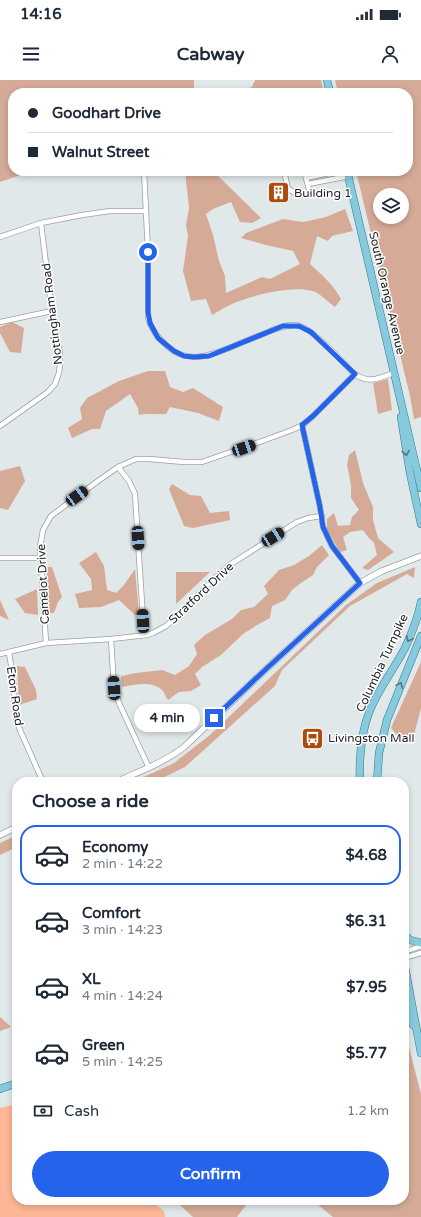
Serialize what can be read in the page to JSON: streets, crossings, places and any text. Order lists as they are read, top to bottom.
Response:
{
  "streets": {
    "main road": ["South Orange Avenue", "Columbia Turnpike"],
    "street": [
      "Nottingham Road",
      "Camelot Drive",
      "Stratford Drive",
      "Eton Road"
    ]
  },
  "crossings": [
    ["Camelot Drive", "Stratford Drive"],
    ["Stratford Drive", "Eton Road"]
  ],
  "places": {
    "building": ["Building 1"],
    "bus stop": ["Livingston Mall"]
  },
  "page": {
    "status": "14:16",
    "header": "Cabway",
    "banner": ["Goodhart Drive", "Walnut Street"],
    "bubble": "4 min",
    "heading": "Choose a ride",
    "list": [
      {
        "name": "Economy",
        "note": "2 min · 14:22",
        "value": "$4.68"
      },
      {
        "name": "Comfort",
        "note": "3 min · 14:23",
        "value": "$6.31"
      },
      {
        "name": "XL",
        "note": "4 min · 14:24",
        "value": "$7.95"
      },
      {
        "name": "Green",
        "note": "5 min · 14:25",
        "value": "$5.77"
      }
    ],
    "pay": ["Cash", "1.2 km"],
    "buttons": "Confirm"
  }
}
